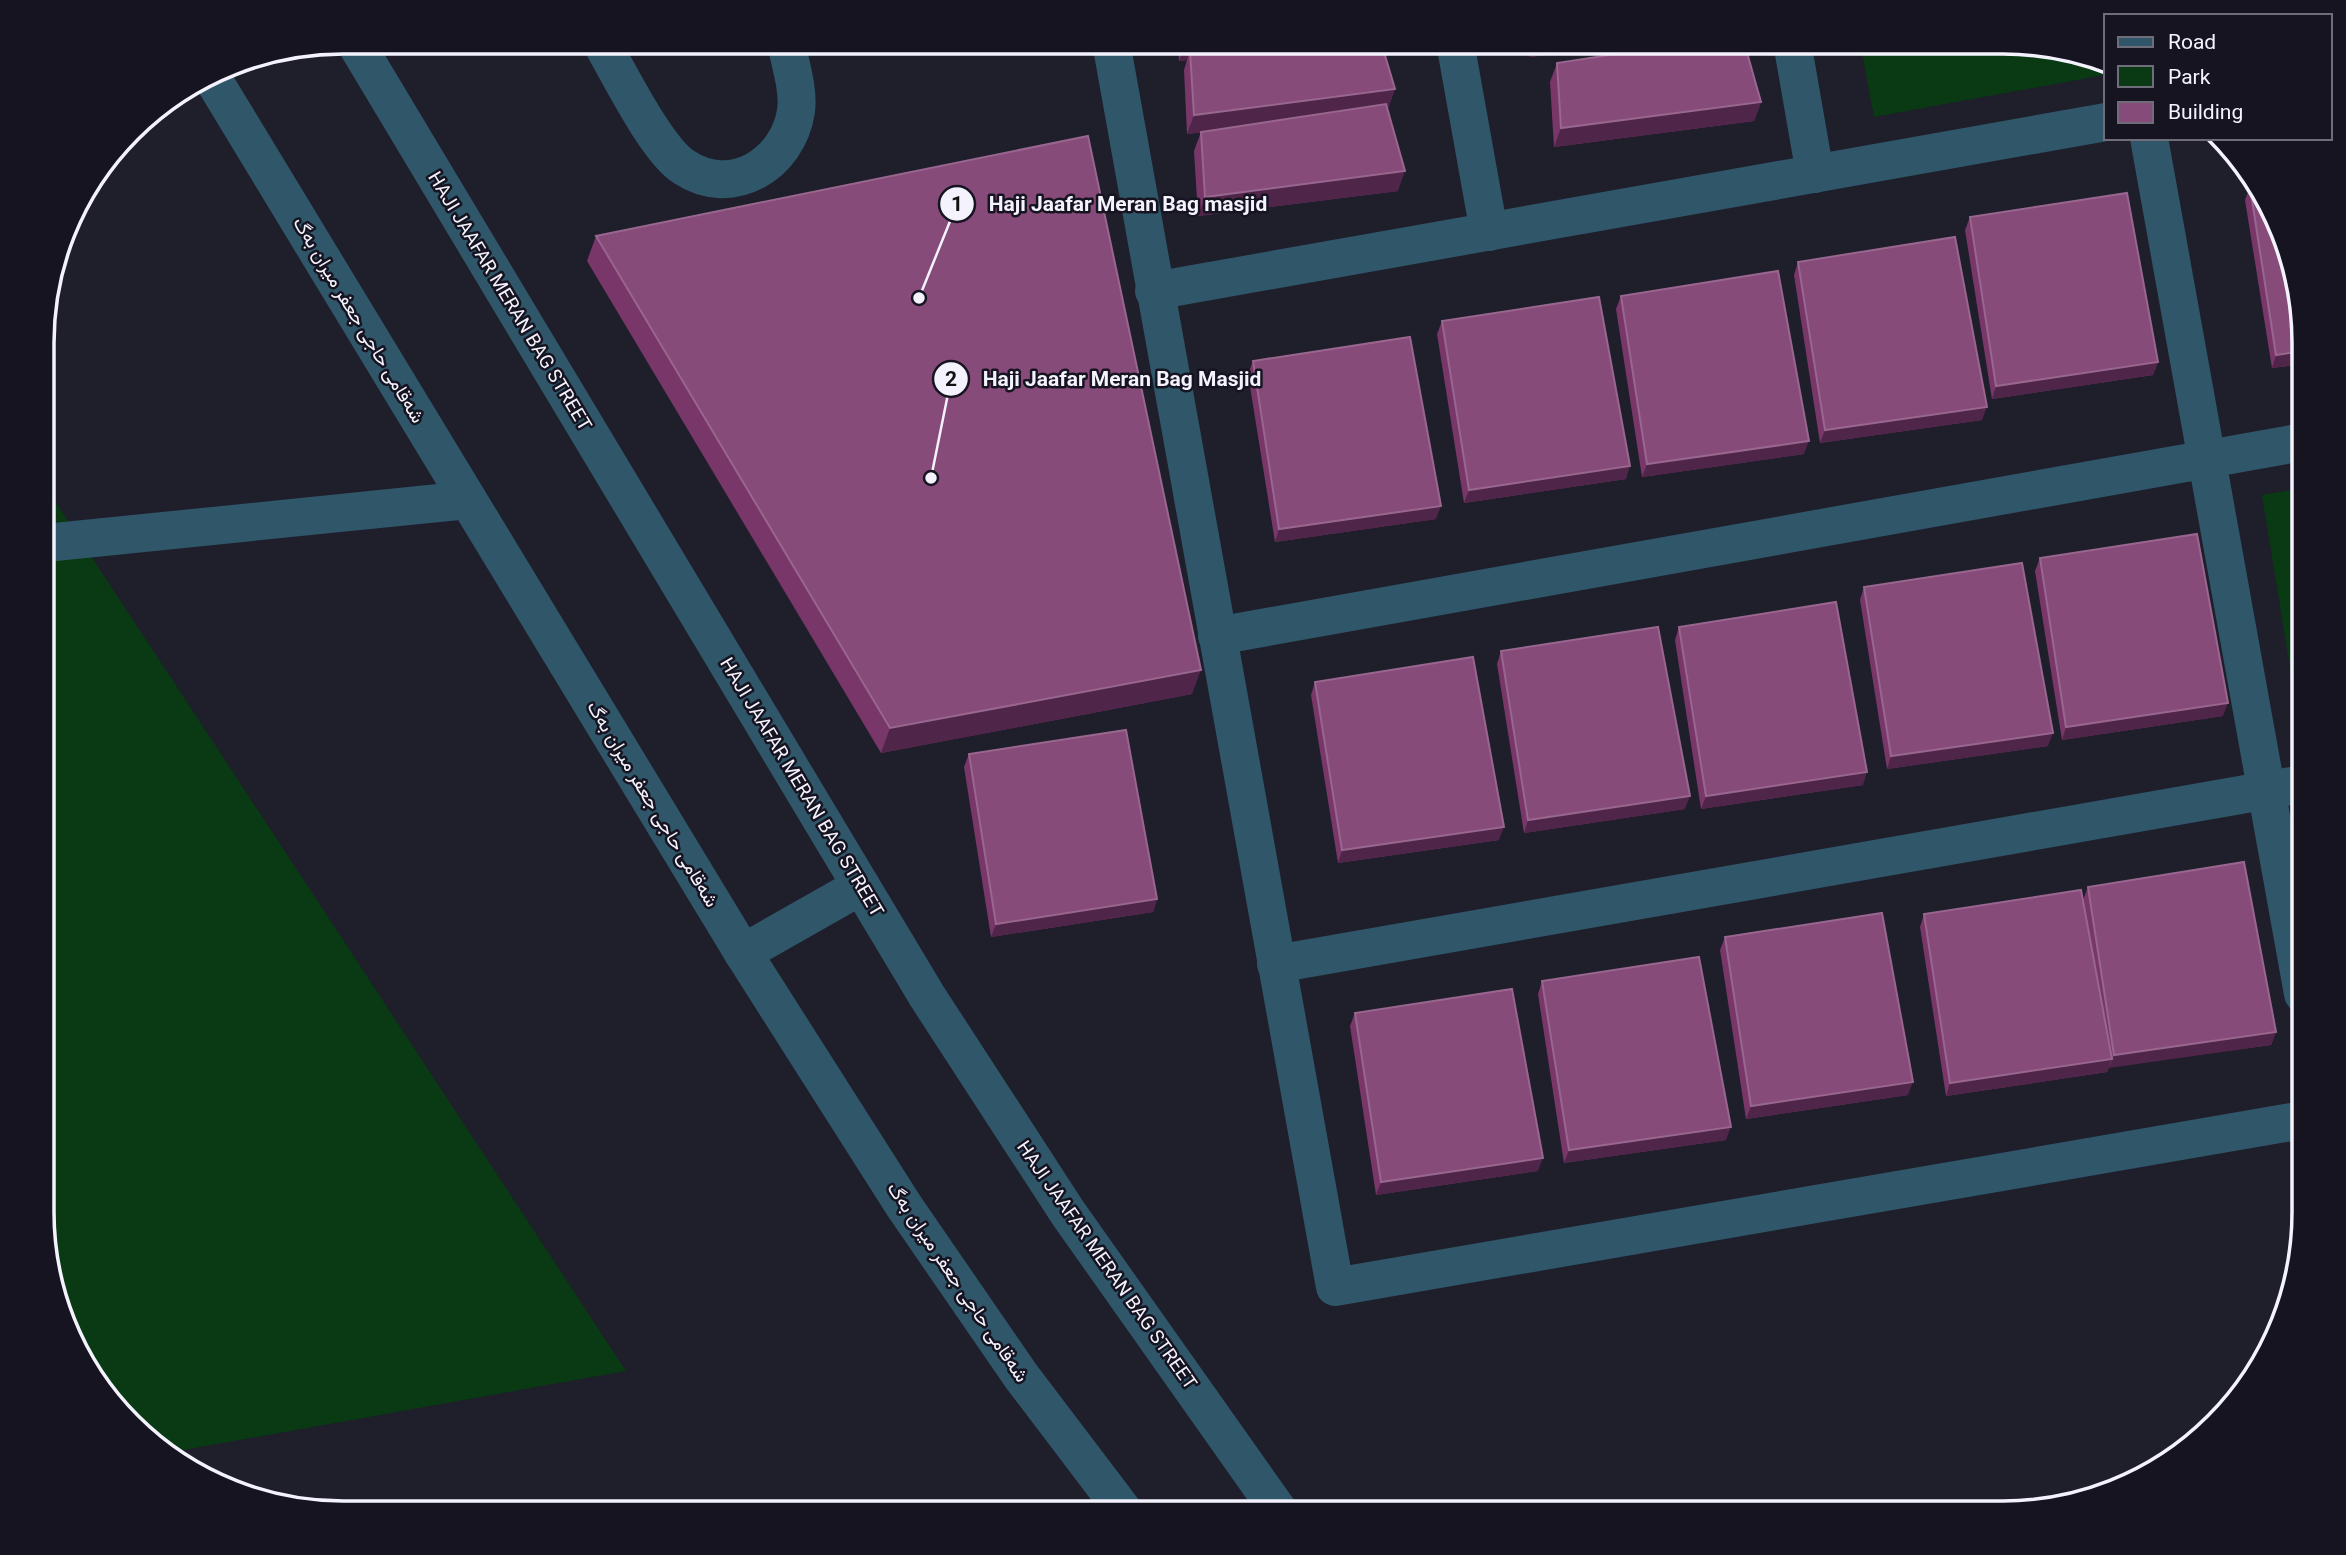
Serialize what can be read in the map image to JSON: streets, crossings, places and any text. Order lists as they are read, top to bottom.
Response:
{
  "streets": {
    "street": ["HAJI JAAFAR MERAN BAG STREET", "شەقامی حاجی جعفر میران بەگ"]
  },
  "places": ["Haji Jaafar Meran Bag masjid", "Haji Jaafar Meran Bag Masjid"],
  "legend": ["Road", "Park", "Building"]
}
